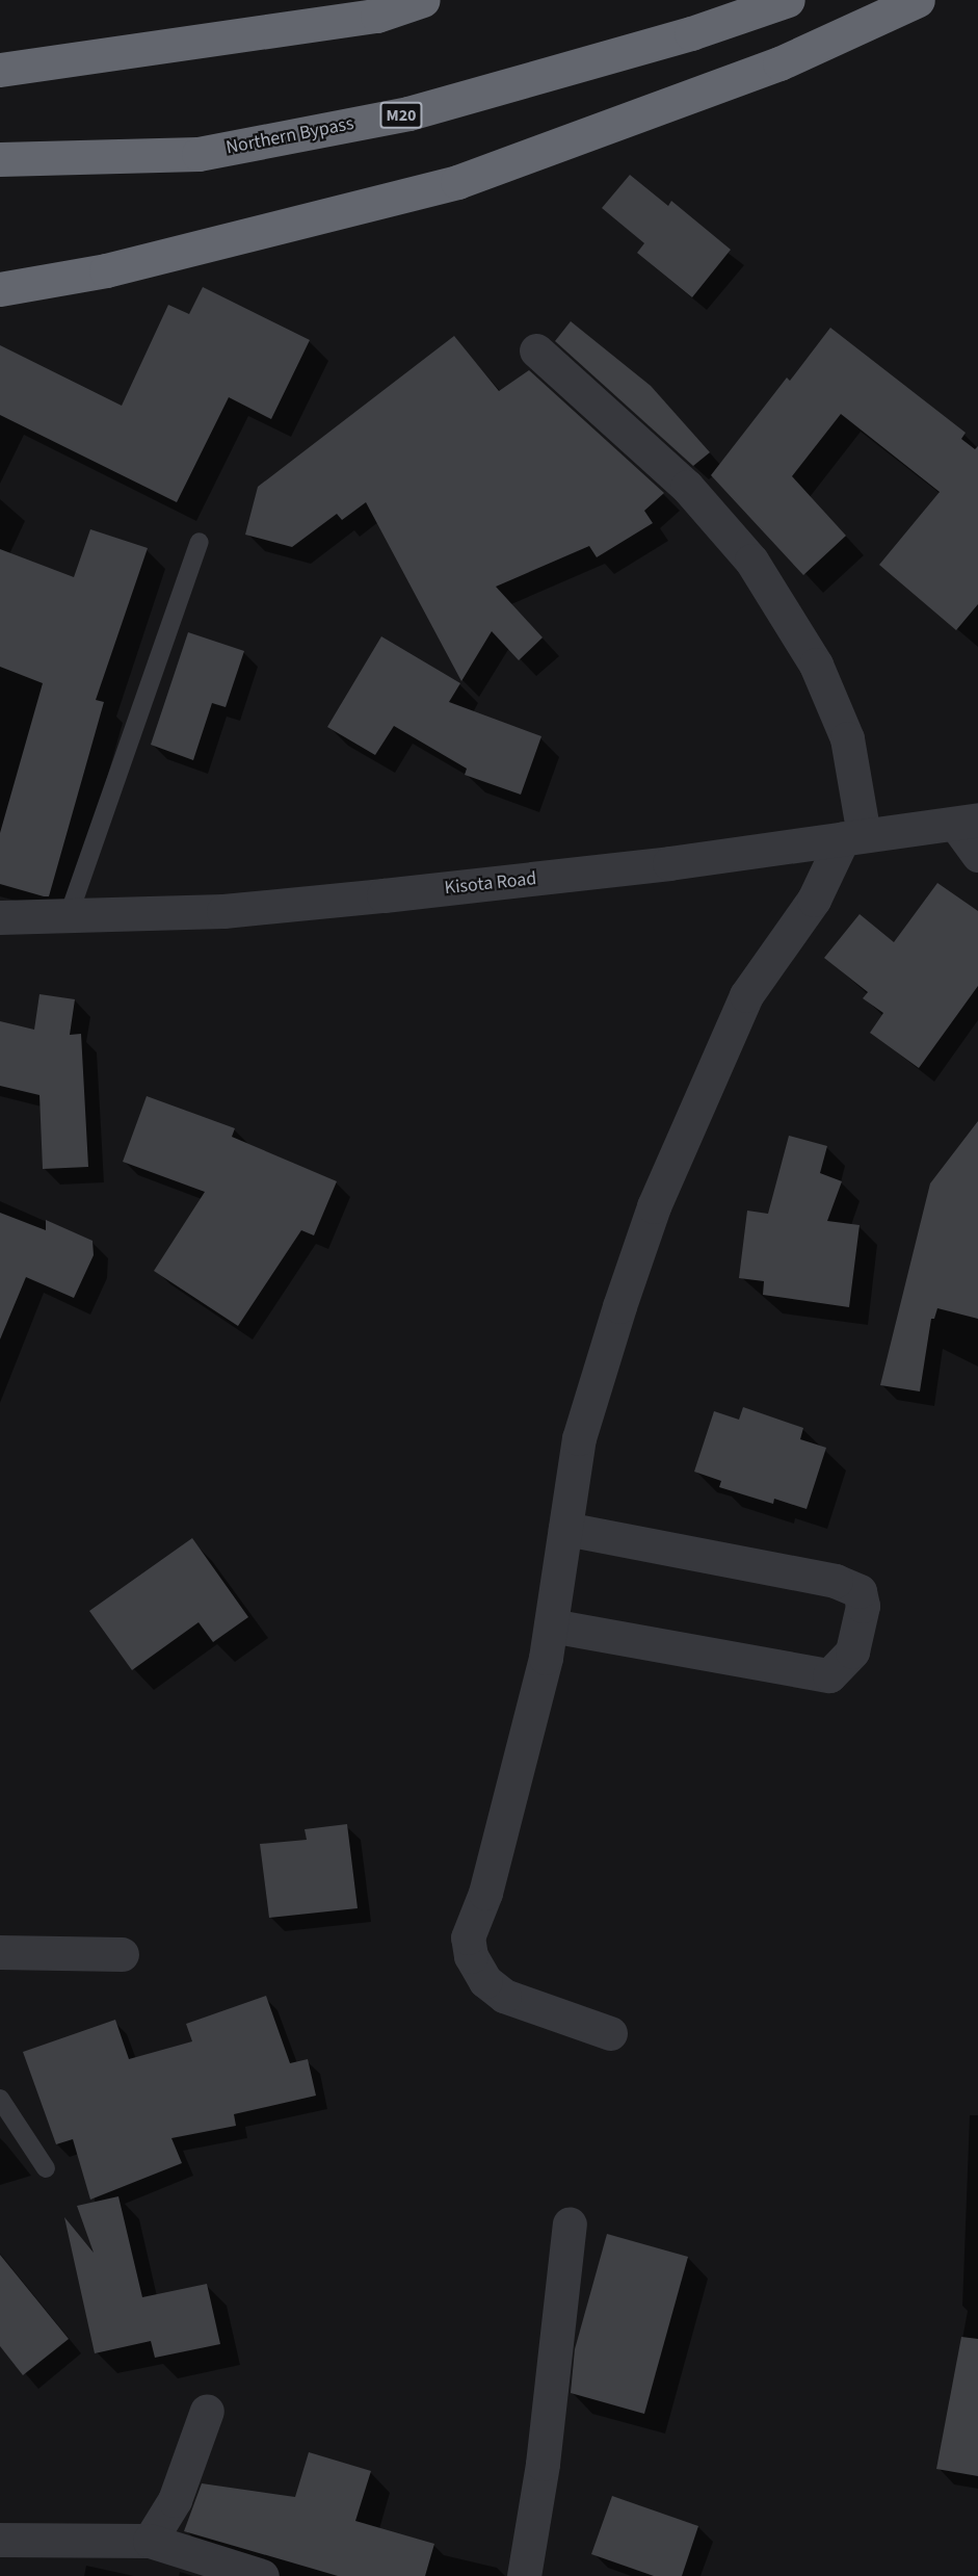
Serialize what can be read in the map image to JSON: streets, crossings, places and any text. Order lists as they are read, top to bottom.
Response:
{
  "streets": {
    "highway": ["M20", "Northern Bypass"],
    "street": ["Kisota Road"]
  }
}
